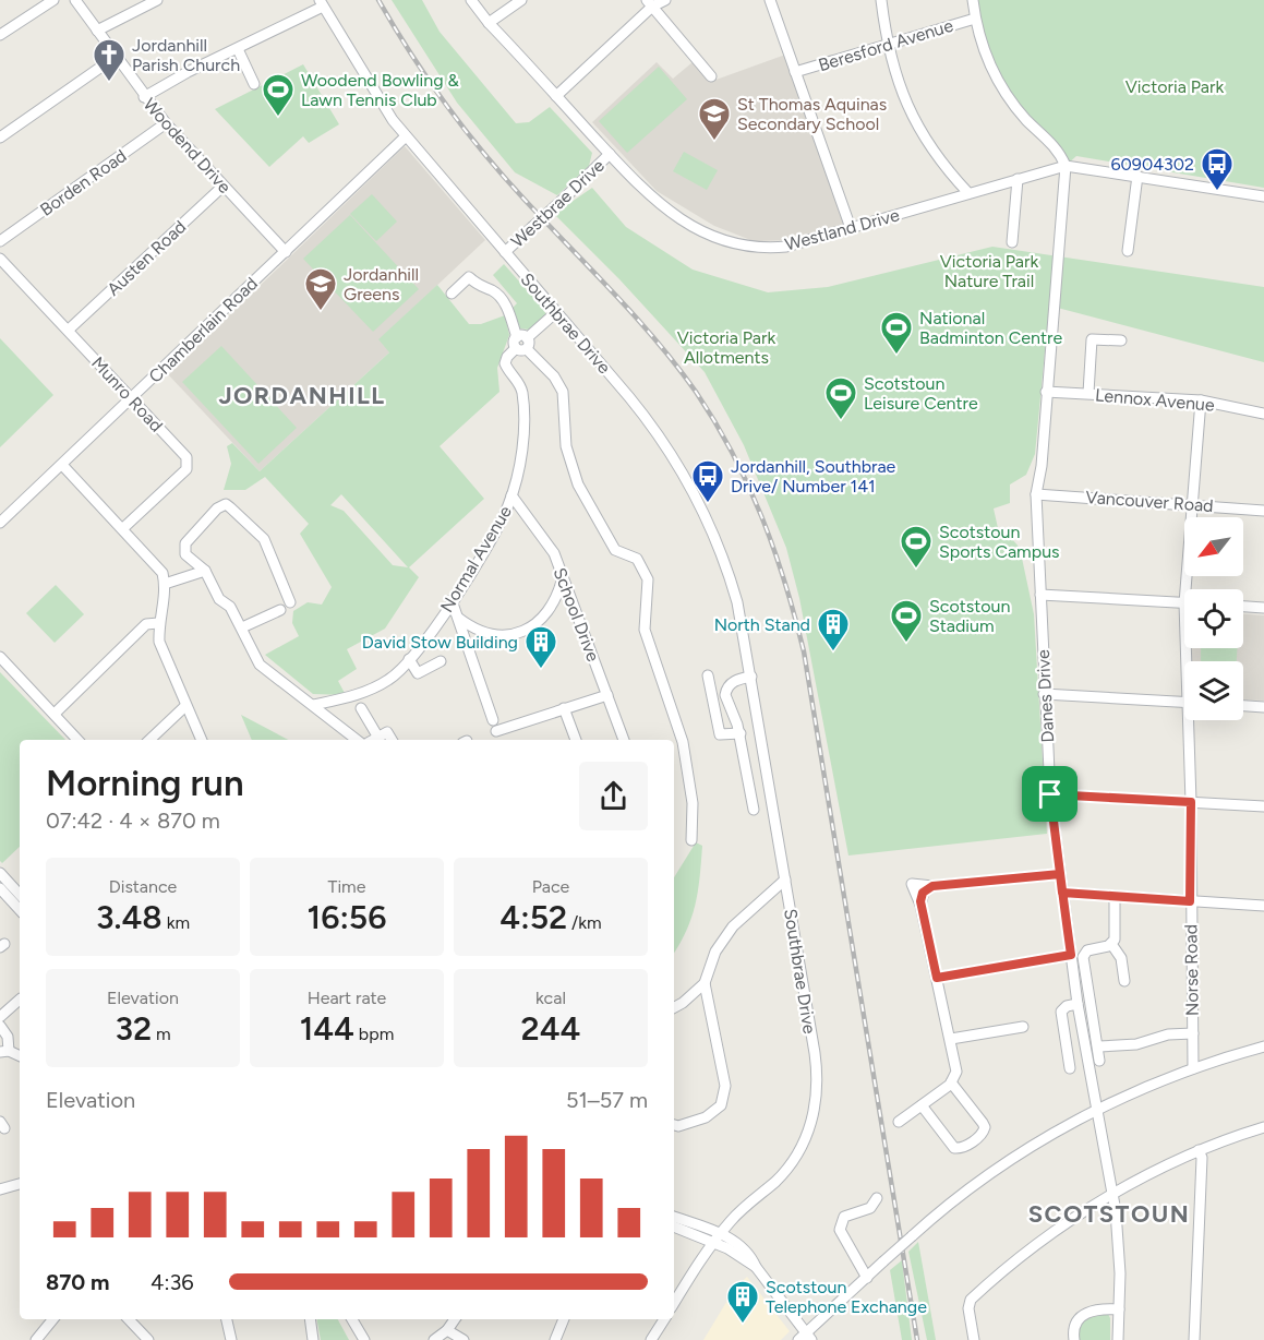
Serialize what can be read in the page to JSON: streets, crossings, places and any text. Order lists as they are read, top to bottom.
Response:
{
  "streets": {
    "street": [
      "Beresford Avenue",
      "Woodend Drive",
      "Borden Road",
      "Westbrae Drive",
      "Westland Drive",
      "Austen Road",
      "Southbrae Drive",
      "Chamberlain Road",
      "Munro Road",
      "Lennox Avenue",
      "Vancouver Road",
      "Normal Avenue",
      "School Drive",
      "Danes Drive",
      "Norse Road"
    ]
  },
  "crossings": [
    ["Woodend Drive", "Borden Road"],
    ["Woodend Drive", "Austen Road"],
    ["Woodend Drive", "Chamberlain Road"],
    ["Westbrae Drive", "Westland Drive"],
    ["Westbrae Drive", "Southbrae Drive"],
    ["Westland Drive", "Danes Drive"],
    ["Austen Road", "Munro Road"],
    ["Southbrae Drive", "Chamberlain Road"],
    ["Chamberlain Road", "Munro Road"],
    ["Lennox Avenue", "Danes Drive"],
    ["Lennox Avenue", "Norse Road"],
    ["Vancouver Road", "Danes Drive"],
    ["Vancouver Road", "Norse Road"],
    ["Normal Avenue", "School Drive"]
  ],
  "districts": ["JORDANHILL", "SCOTSTOUN"],
  "parks": ["Victoria Park", "Victoria Park Nature Trail", "Victoria Park Allotments"],
  "places": {
    "church": ["Jordanhill Parish Church"],
    "sports": [
      "Woodend Bowling & Lawn Tennis Club",
      "National Badminton Centre",
      "Scotstoun Leisure Centre",
      "Scotstoun Sports Campus",
      "Scotstoun Stadium"
    ],
    "school or university": ["St Thomas Aquinas Secondary School", "Jordanhill Greens"],
    "bus stop": ["60904302", "Jordanhill, Southbrae Drive/ Number 141"],
    "building": ["North Stand", "David Stow Building", "Scotstoun Telephone Exchange"]
  },
  "north": "bottom left",
  "page": {
    "heading": ["Morning run", "07:42 · 4 × 870 m"],
    "stats": [
      ["Distance", "3.48 km"],
      ["Time", "16:56"],
      ["Pace", "4:52 /km"],
      ["Elevation", "32 m"],
      ["Heart rate", "144 bpm"],
      ["kcal", "244"]
    ],
    "chart": ["Elevation", "51–57 m"],
    "list": [
      {
        "name": "870 m",
        "note": "4:36"
      }
    ]
  }
}
